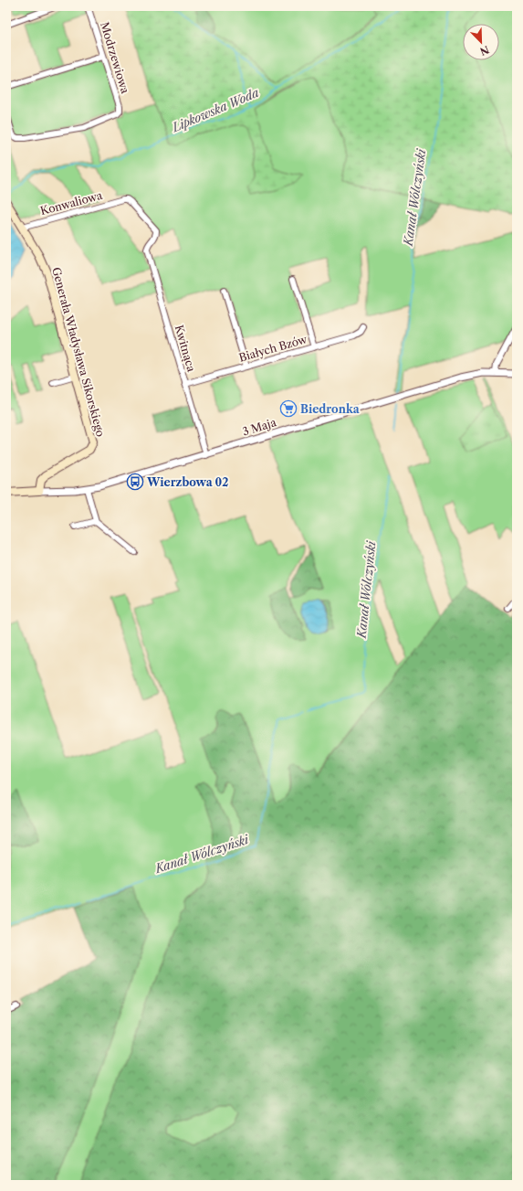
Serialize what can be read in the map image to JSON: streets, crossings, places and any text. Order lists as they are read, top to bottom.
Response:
{
  "streets": {
    "main road": ["Generała Władysława Sikorskiego", "3 Maja"],
    "street": [
      "Modrzewiowa",
      "Konwaliowa",
      "Kwitnąca",
      "Białych Bzów"
    ]
  },
  "crossings": [
    ["Konwaliowa", "Kwitnąca"],
    ["Konwaliowa", "Generała Władysława Sikorskiego"],
    ["Kwitnąca", "Białych Bzów"],
    ["Kwitnąca", "3 Maja"],
    ["Generała Władysława Sikorskiego", "3 Maja"]
  ],
  "water": ["Lipkowska Woda", "Kanał Wólczyński"],
  "places": {
    "supermarket": ["Biedronka"],
    "bus stop": ["Wierzbowa 02"]
  },
  "north": "bottom right"
}
